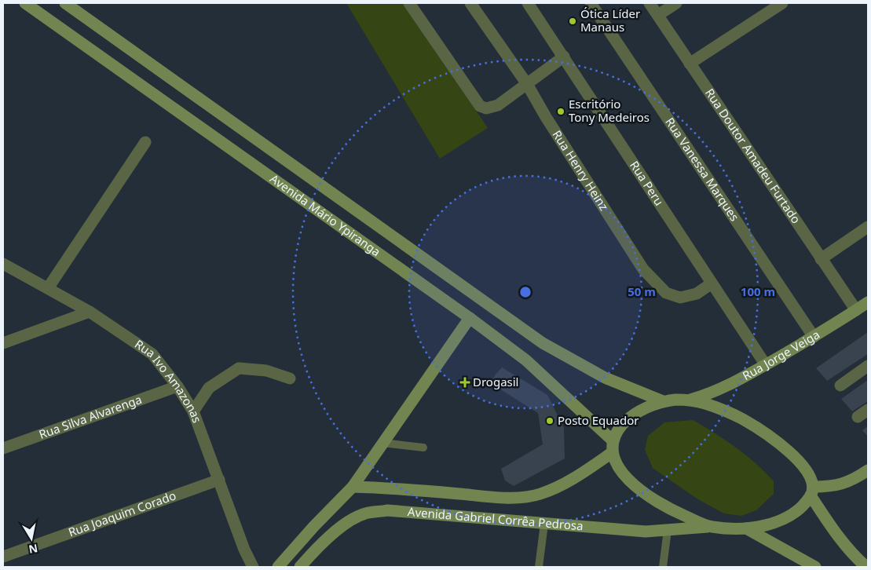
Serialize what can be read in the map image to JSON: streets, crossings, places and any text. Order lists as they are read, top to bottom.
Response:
{
  "streets": {
    "main road": ["Avenida Mário Ypiranga", "Rua Jorge Veiga", "Avenida Gabriel Corrêa Pedrosa"],
    "street": [
      "Rua Doutor Amadeu Furtado",
      "Rua Henry Heinz",
      "Rua Vanessa Marques",
      "Rua Peru",
      "Rua Ivo Amazonas",
      "Rua Silva Alvarenga",
      "Rua Joaquim Corado"
    ]
  },
  "crossings": [
    ["Rua Doutor Amadeu Furtado", "Rua Jorge Veiga"],
    ["Rua Henry Heinz", "Rua Peru"],
    ["Rua Vanessa Marques", "Rua Jorge Veiga"],
    ["Rua Peru", "Rua Jorge Veiga"],
    ["Avenida Mário Ypiranga", "Avenida Gabriel Corrêa Pedrosa"],
    ["Rua Ivo Amazonas", "Rua Silva Alvarenga"],
    ["Rua Ivo Amazonas", "Rua Joaquim Corado"]
  ],
  "places": {
    "other": ["Ótica Líder Manaus", "Escritório Tony Medeiros", "Posto Equador"],
    "health": ["Drogasil"]
  },
  "north": "bottom",
  "rings": ["50 m", "100 m"]
}
